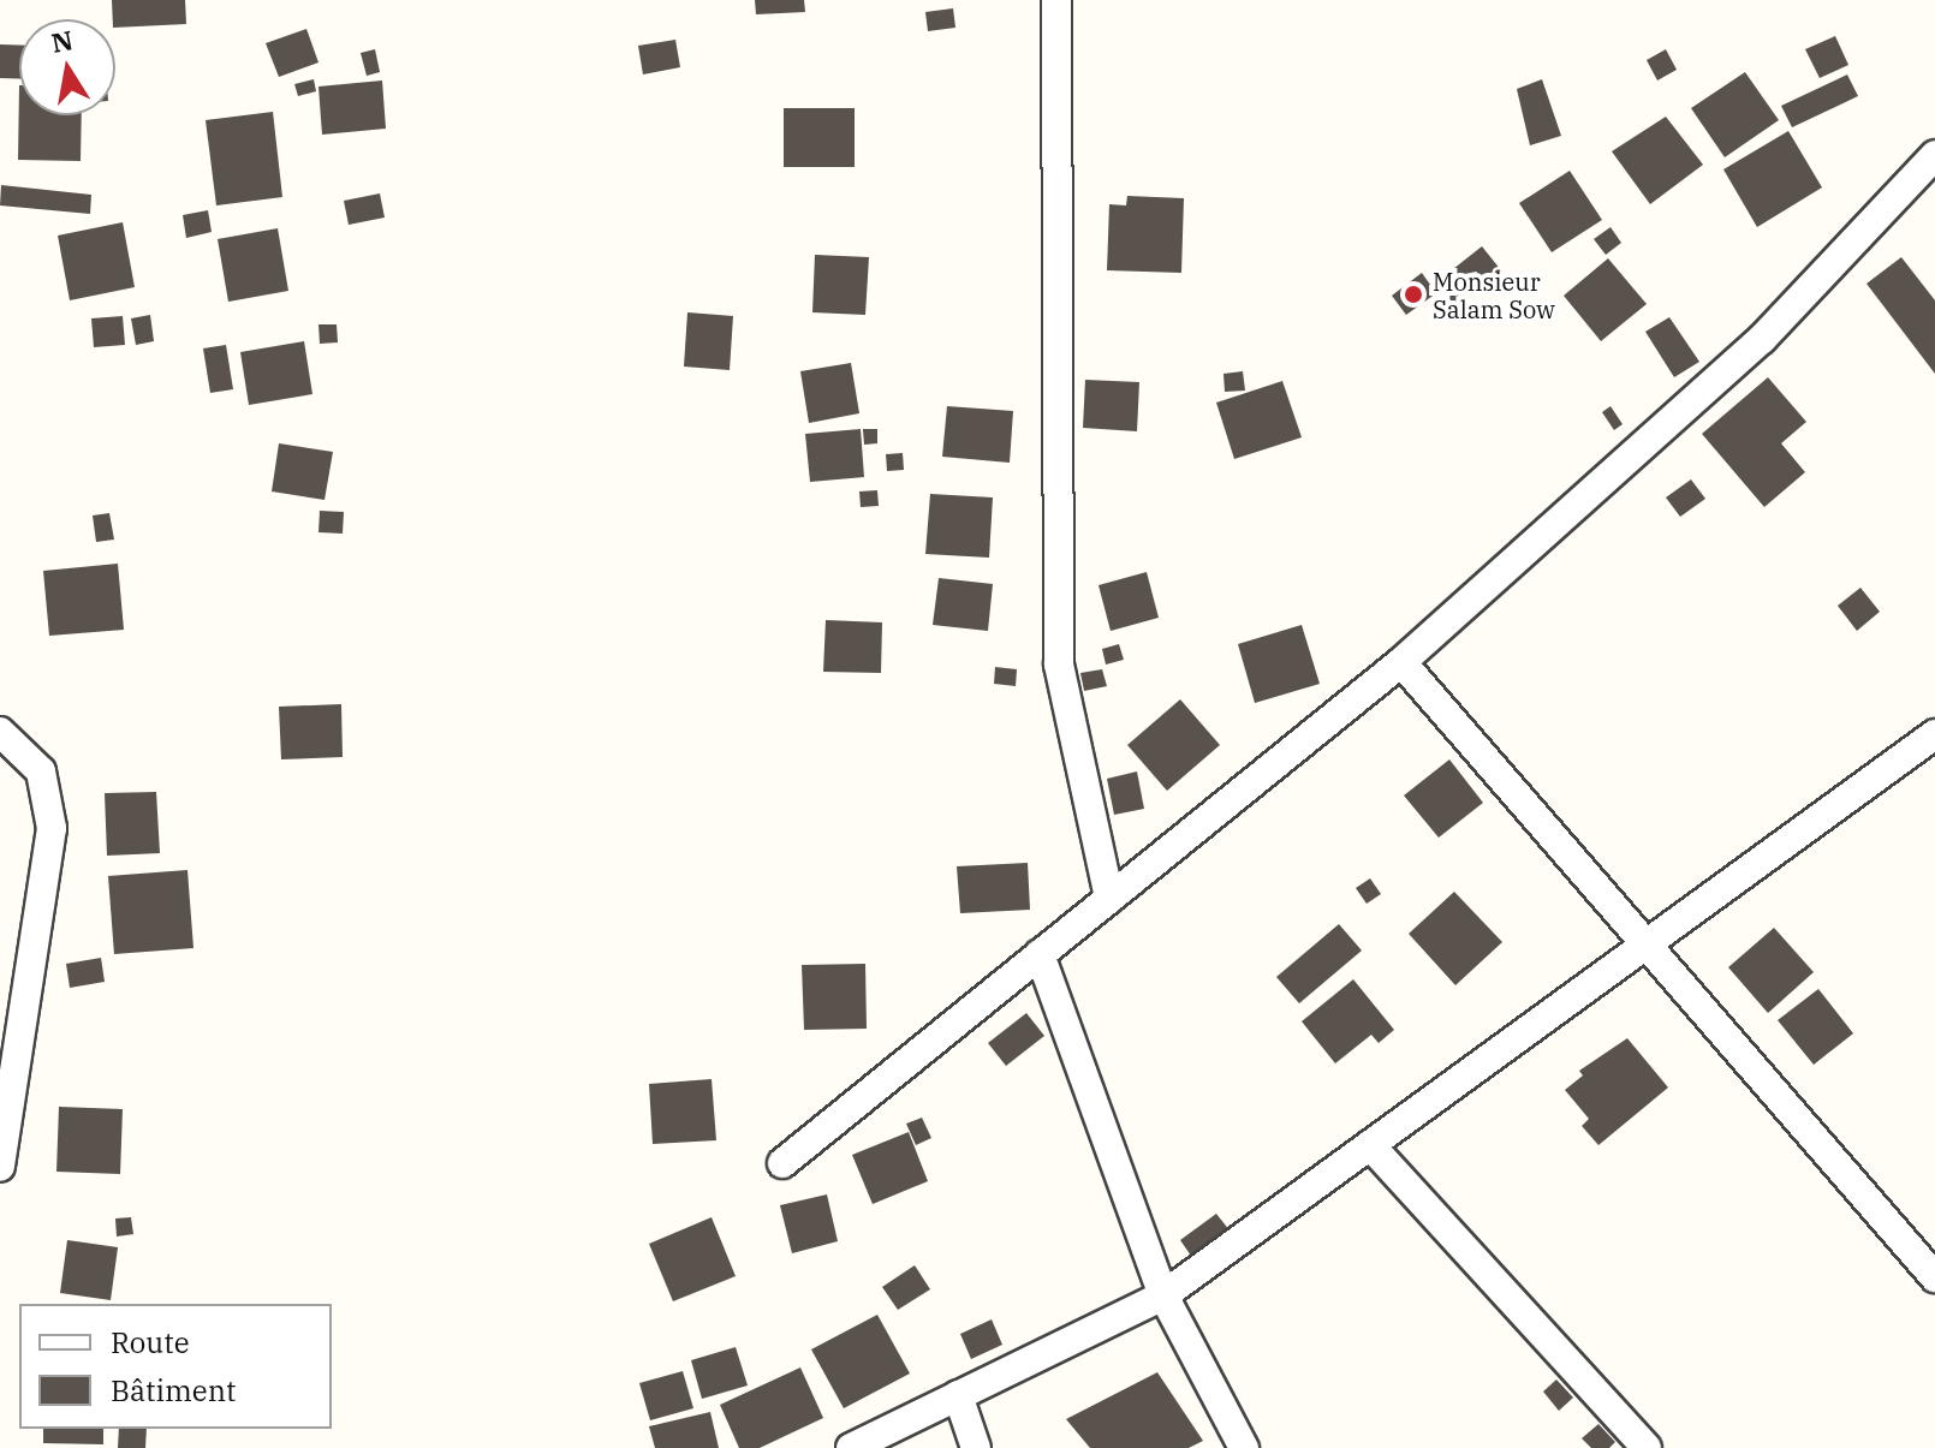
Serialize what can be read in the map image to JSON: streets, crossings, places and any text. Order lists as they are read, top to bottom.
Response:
{
  "places": ["Monsieur Salam Sow"],
  "legend": ["Route", "Bâtiment"],
  "north": "top"
}
